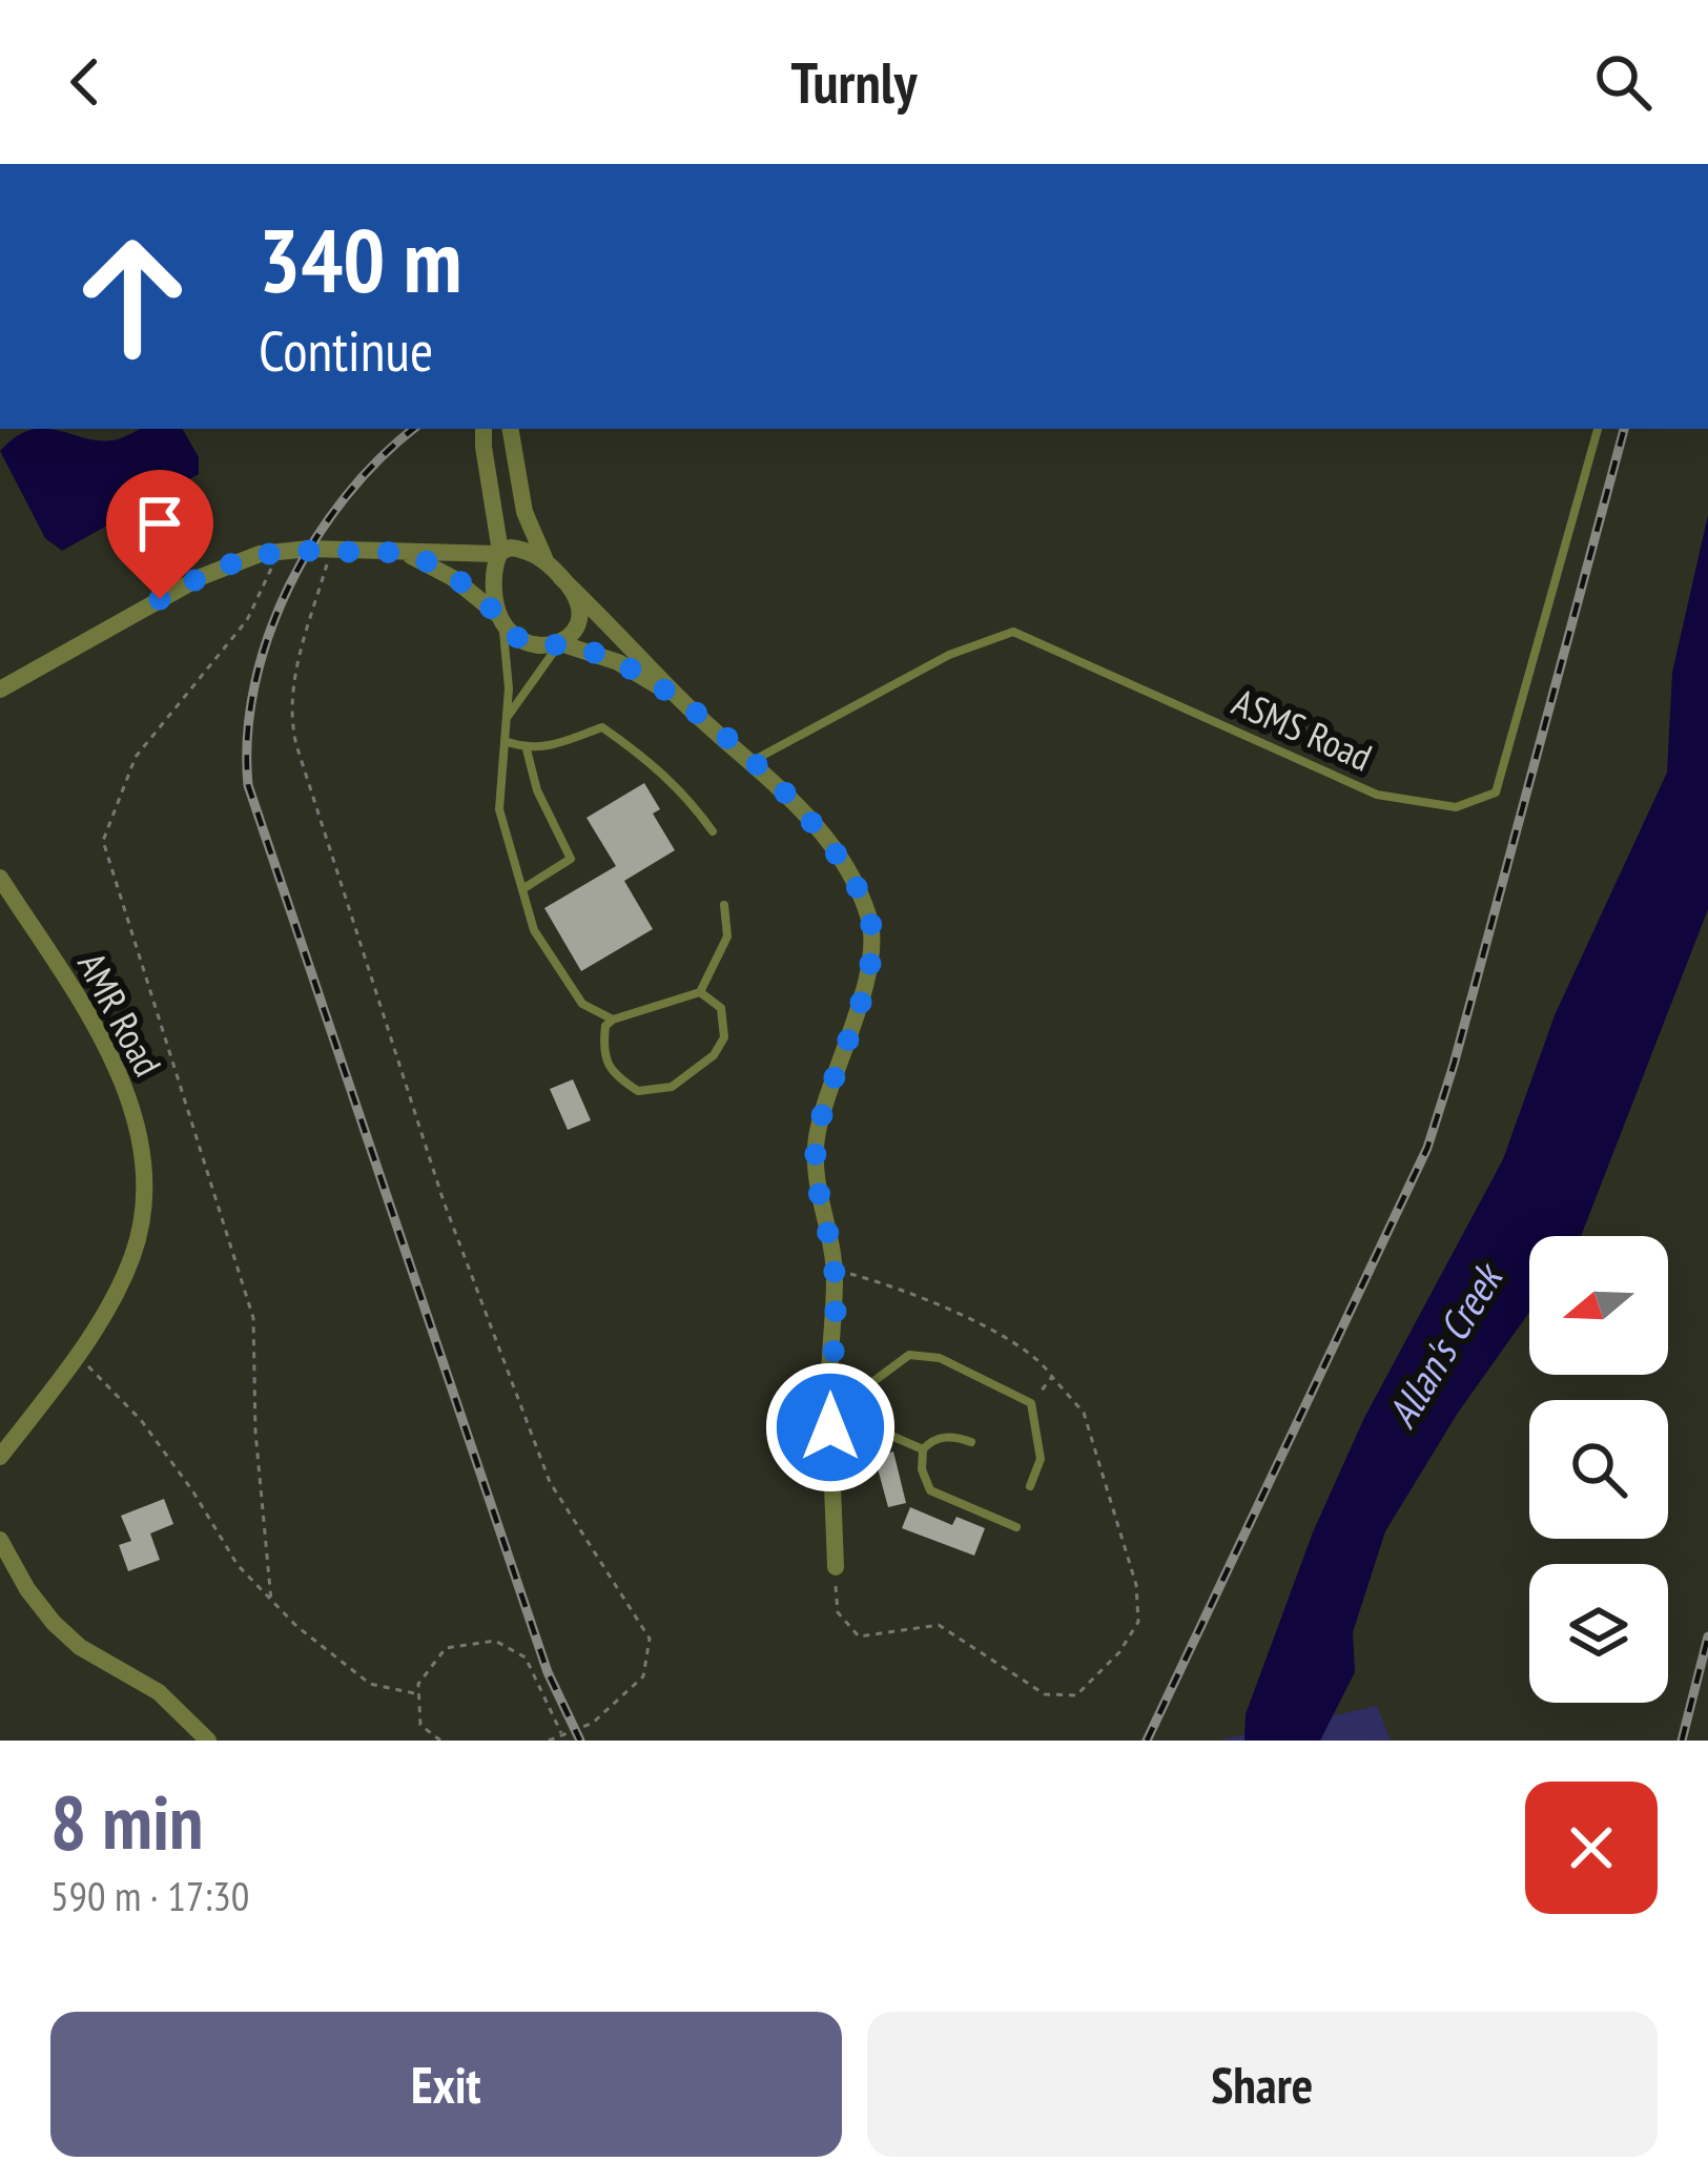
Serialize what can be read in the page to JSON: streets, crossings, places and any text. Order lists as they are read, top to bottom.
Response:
{
  "streets": {
    "street": ["AMR Road"],
    "lane": ["ASMS Road"]
  },
  "water": ["Allan's Creek"],
  "north": "left",
  "page": {
    "header": "Turnly",
    "turn": ["340 m", "Continue"],
    "heading": ["8 min", "590 m · 17:30"],
    "buttons": ["Exit", "Share"]
  }
}
